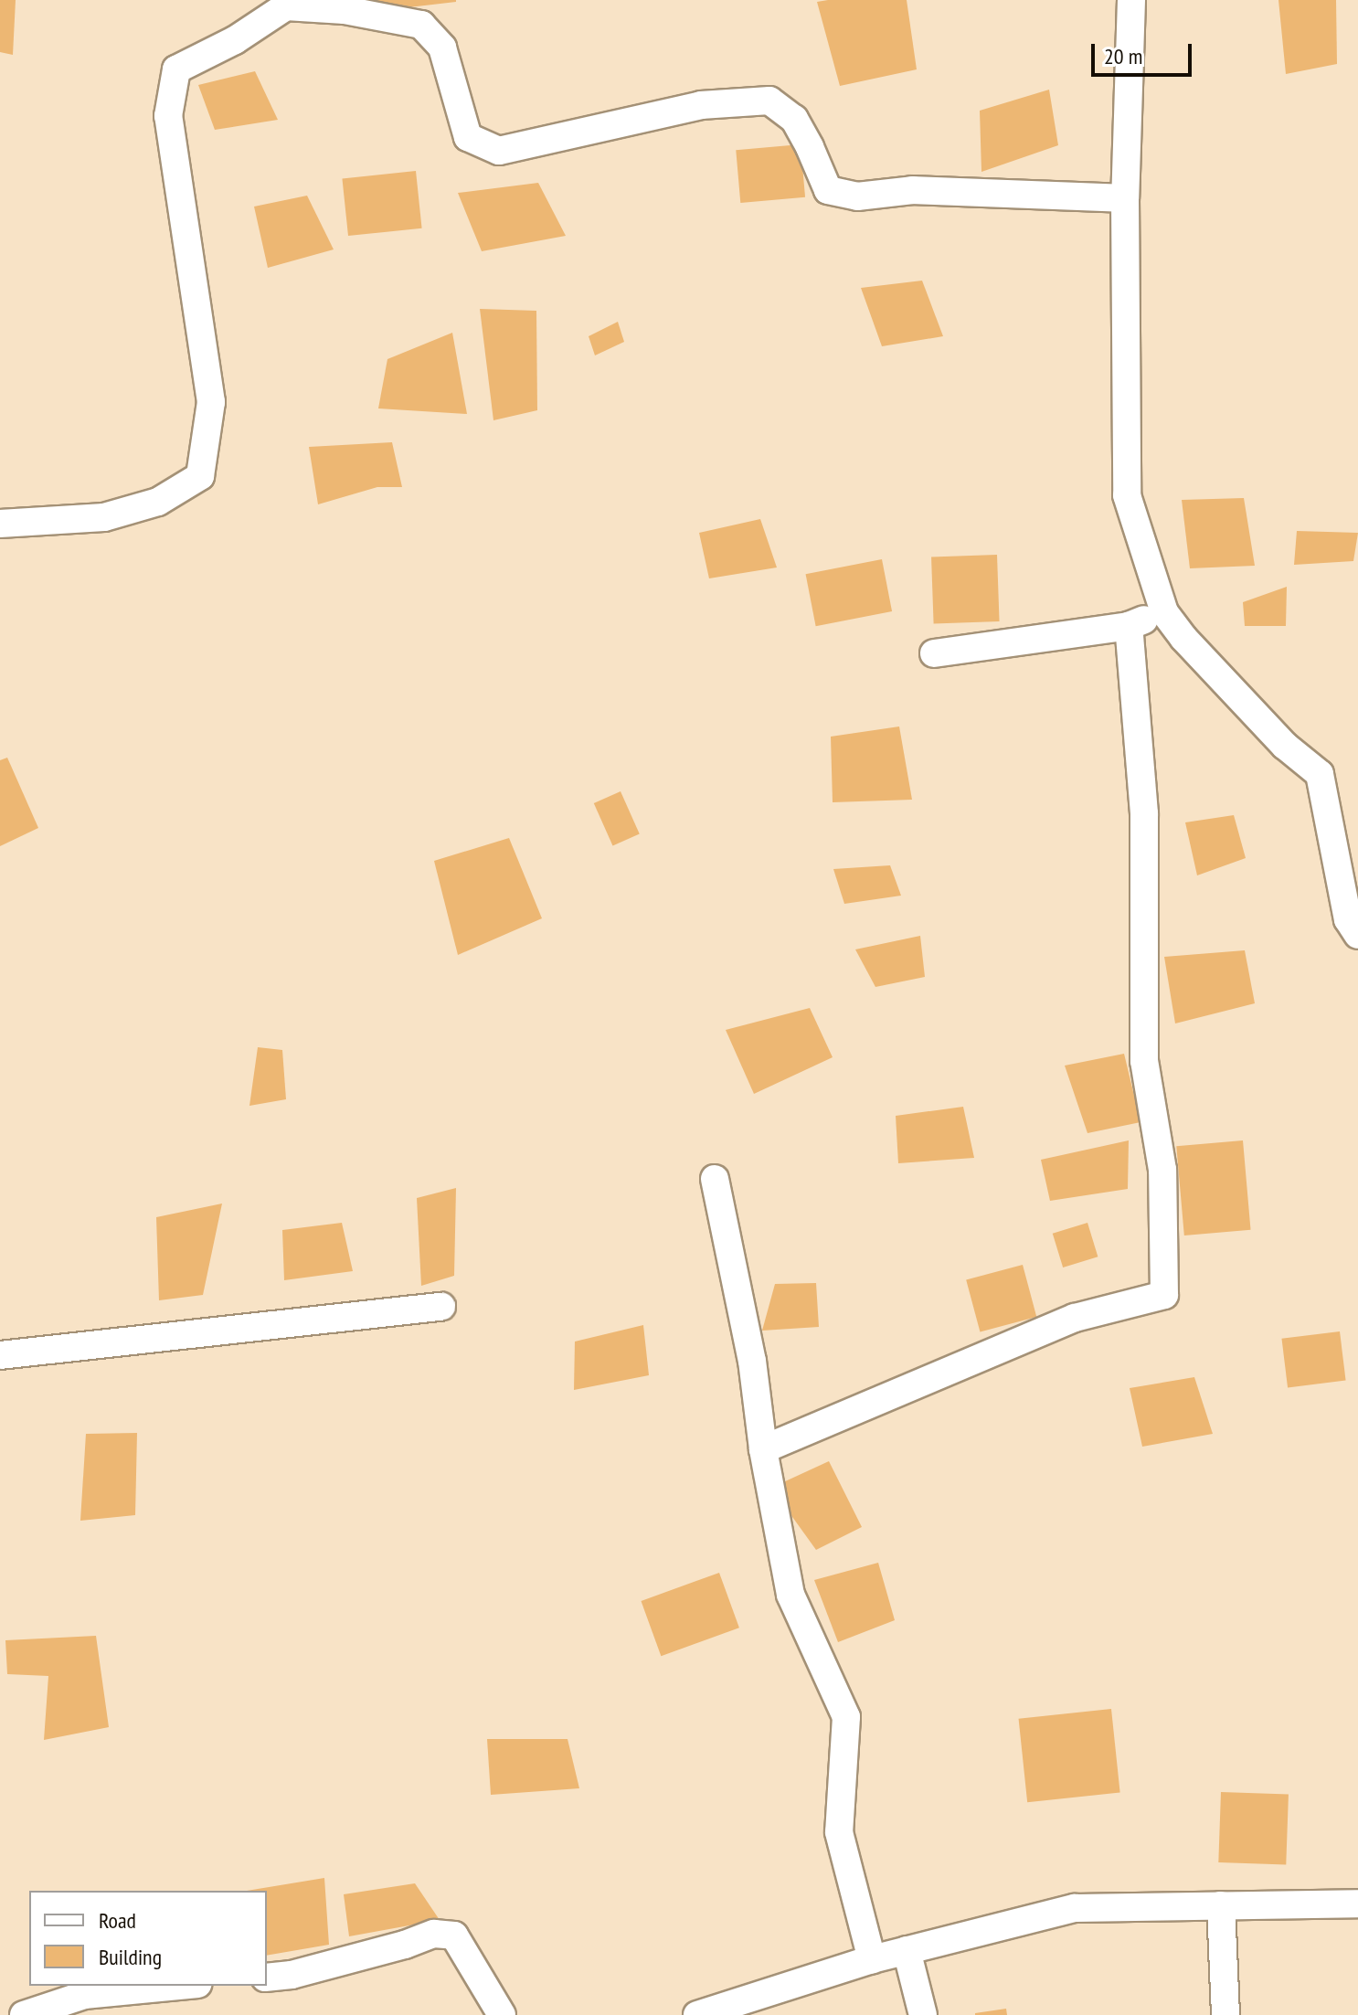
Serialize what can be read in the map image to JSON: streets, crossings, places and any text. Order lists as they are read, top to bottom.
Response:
{
  "legend": ["Road", "Building"],
  "scale_bar": "20 m"
}
